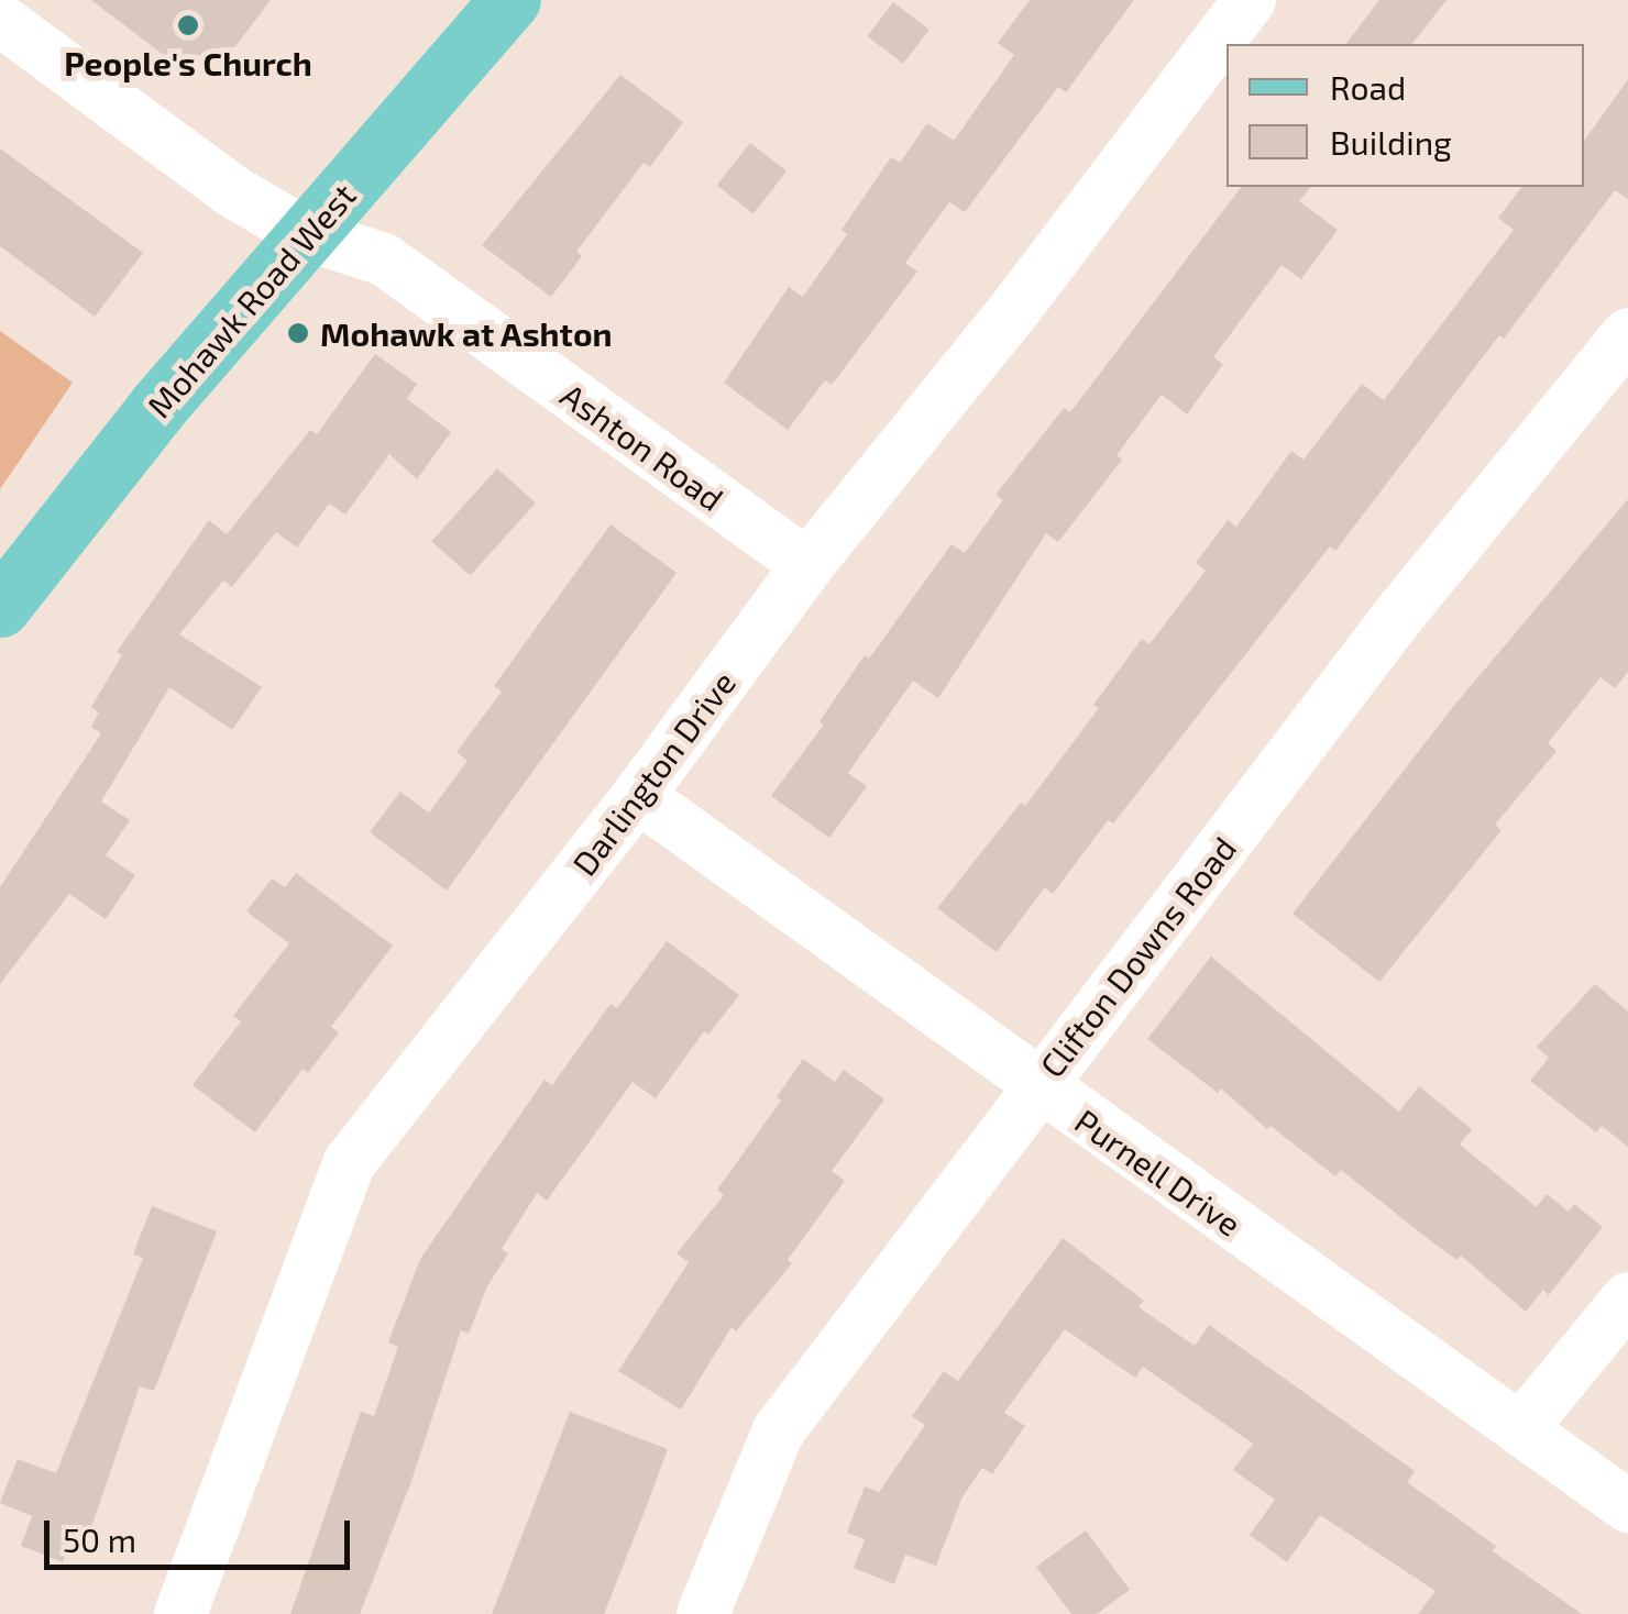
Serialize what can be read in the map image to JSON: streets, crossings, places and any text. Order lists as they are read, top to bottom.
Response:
{
  "streets": {
    "main road": ["Mohawk Road West"],
    "street": [
      "Ashton Road",
      "Darlington Drive",
      "Clifton Downs Road",
      "Purnell Drive"
    ]
  },
  "crossings": [
    ["Mohawk Road West", "Ashton Road"],
    ["Ashton Road", "Darlington Drive"],
    ["Darlington Drive", "Purnell Drive"],
    ["Clifton Downs Road", "Purnell Drive"]
  ],
  "places": ["People's Church", "Mohawk at Ashton"],
  "legend": ["Road", "Building"],
  "scale_bar": "50 m"
}
